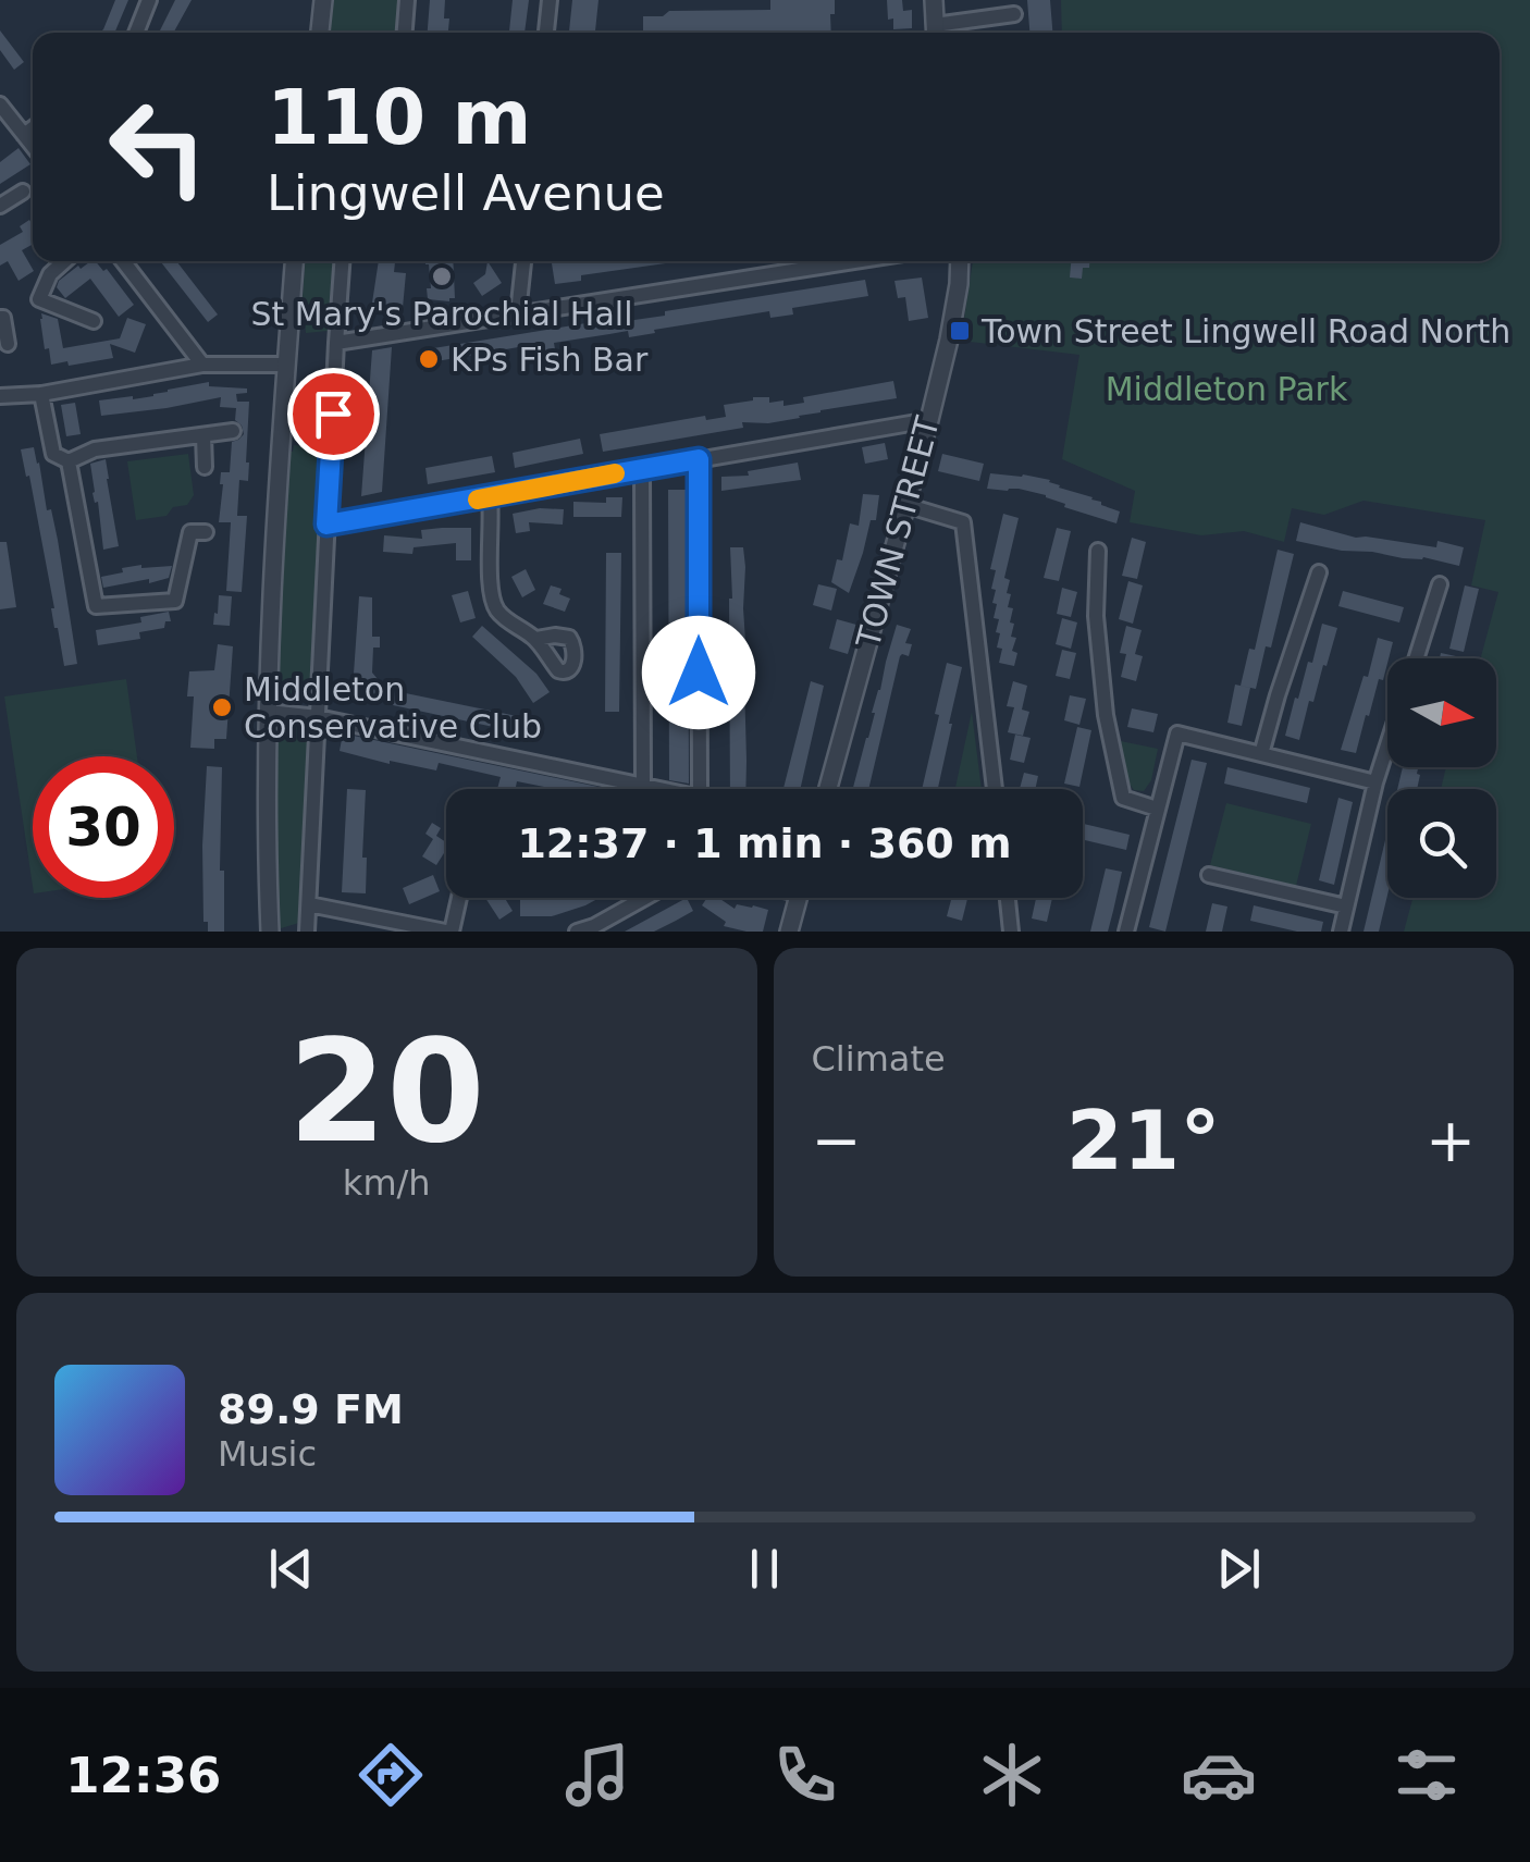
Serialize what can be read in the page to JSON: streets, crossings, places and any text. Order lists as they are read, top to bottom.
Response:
{
  "streets": {
    "street": ["TOWN STREET"]
  },
  "parks": ["Middleton Park"],
  "places": {
    "other": ["St Mary's Parochial Hall", "KPs Fish Bar", "Middleton Conservative Club"],
    "transit": ["Town Street Lingwell Road North"]
  },
  "north": "right",
  "page": {
    "turn": ["110 m", "Lingwell Avenue"],
    "limit": "30",
    "trip": "12:37 · 1 min · 360 m",
    "tile": [
      ["20", "km/h"],
      "Climate"
    ],
    "heat": ["−", "21°", "+"],
    "song": ["89.9 FM", "Music"],
    "tabs": "12:36"
  }
}
